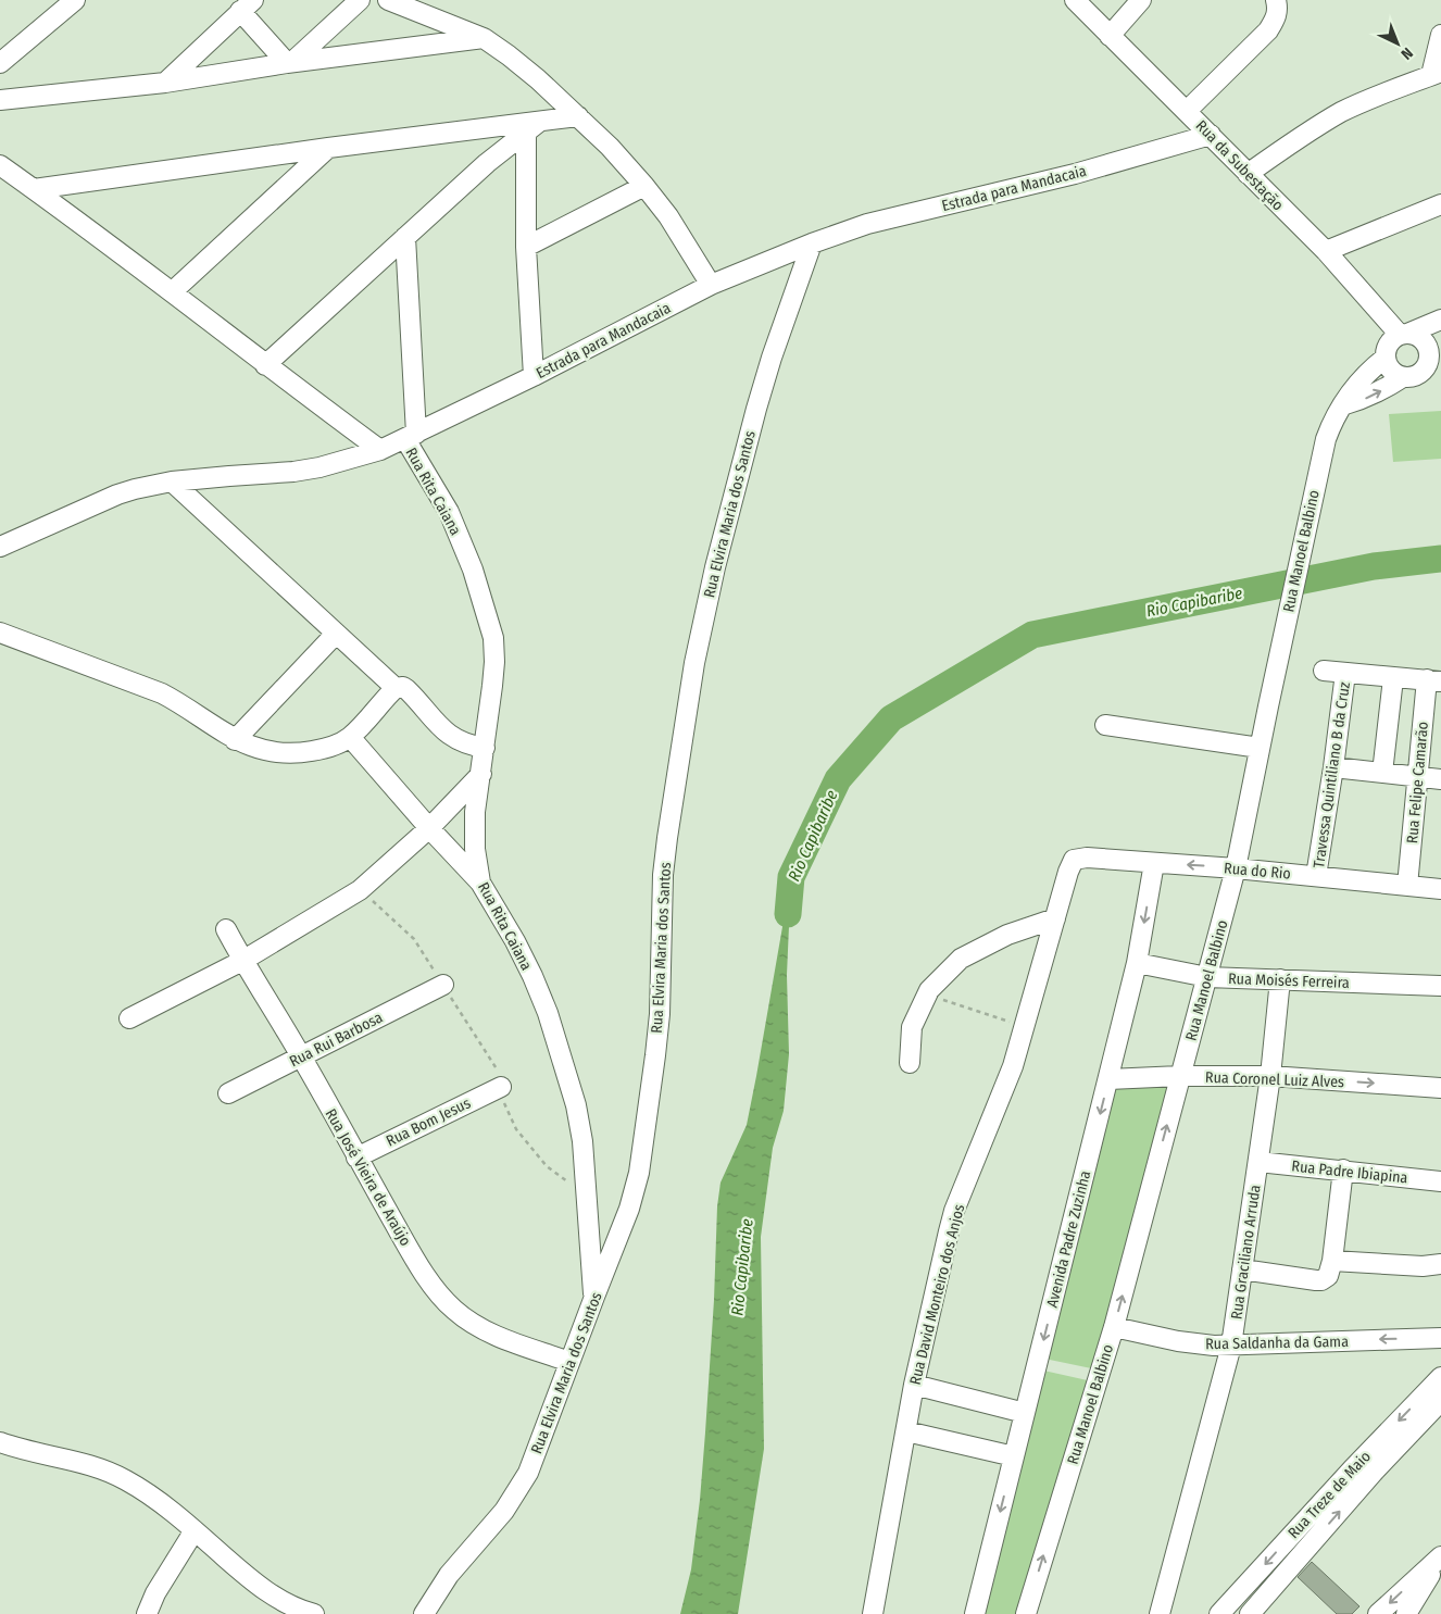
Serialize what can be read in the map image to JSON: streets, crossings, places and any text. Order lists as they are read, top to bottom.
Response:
{
  "streets": {
    "street": [
      "Rua da Subestação",
      "Estrada para Mandacaia",
      "Rua Rita Caiana",
      "Rua Elvira Maria dos Santos",
      "Rua Manoel Balbino",
      "Travessa Quintiliano B da Cruz",
      "Rua Felipe Camarão",
      "Rua do Rio",
      "Rua Moisés Ferreira",
      "Rua Rui Barbosa",
      "Rua Coronel Luiz Alves",
      "Rua Bom Jesus",
      "Rua Padre Ibiapina",
      "Rua José Vieira de Araújo",
      "Avenida Padre Zuzinha",
      "Rua Graciliano Arruda",
      "Rua David Monteiro dos Anjos",
      "Rua Saldanha da Gama",
      "Rua Treze de Maio"
    ]
  },
  "crossings": [
    ["Rua da Subestação", "Estrada para Mandacaia"],
    ["Rua da Subestação", "Rua Manoel Balbino"],
    ["Estrada para Mandacaia", "Rua Rita Caiana"],
    ["Estrada para Mandacaia", "Rua Elvira Maria dos Santos"],
    ["Rua Rita Caiana", "Rua Elvira Maria dos Santos"],
    ["Rua Elvira Maria dos Santos", "Rua José Vieira de Araújo"],
    ["Rua Manoel Balbino", "Rua do Rio"],
    ["Rua Manoel Balbino", "Rua Moisés Ferreira"],
    ["Rua Manoel Balbino", "Rua Coronel Luiz Alves"],
    ["Rua Manoel Balbino", "Rua Saldanha da Gama"],
    ["Travessa Quintiliano B da Cruz", "Rua do Rio"],
    ["Rua Felipe Camarão", "Rua do Rio"],
    ["Rua do Rio", "Avenida Padre Zuzinha"],
    ["Rua do Rio", "Rua David Monteiro dos Anjos"],
    ["Rua Moisés Ferreira", "Avenida Padre Zuzinha"],
    ["Rua Moisés Ferreira", "Rua Graciliano Arruda"],
    ["Rua Rui Barbosa", "Rua José Vieira de Araújo"],
    ["Rua Coronel Luiz Alves", "Avenida Padre Zuzinha"],
    ["Rua Coronel Luiz Alves", "Rua Graciliano Arruda"],
    ["Rua Bom Jesus", "Rua José Vieira de Araújo"],
    ["Rua Padre Ibiapina", "Rua Graciliano Arruda"],
    ["Rua Graciliano Arruda", "Rua Saldanha da Gama"]
  ],
  "one_way": ["Rua Manoel Balbino", "Rua Coronel Luiz Alves", "Avenida Padre Zuzinha"],
  "water": ["Rio Capibaribe"],
  "north": "bottom right"
}
